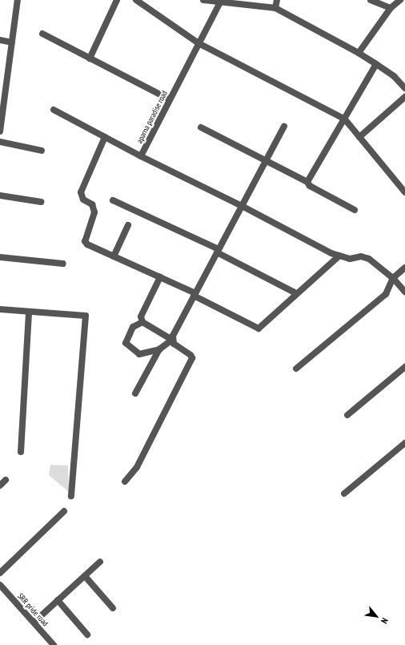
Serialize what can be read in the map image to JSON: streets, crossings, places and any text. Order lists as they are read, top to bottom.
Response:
{
  "streets": {
    "street": ["aparna paradise road", "SRR pride road"]
  },
  "north": "bottom right"
}
